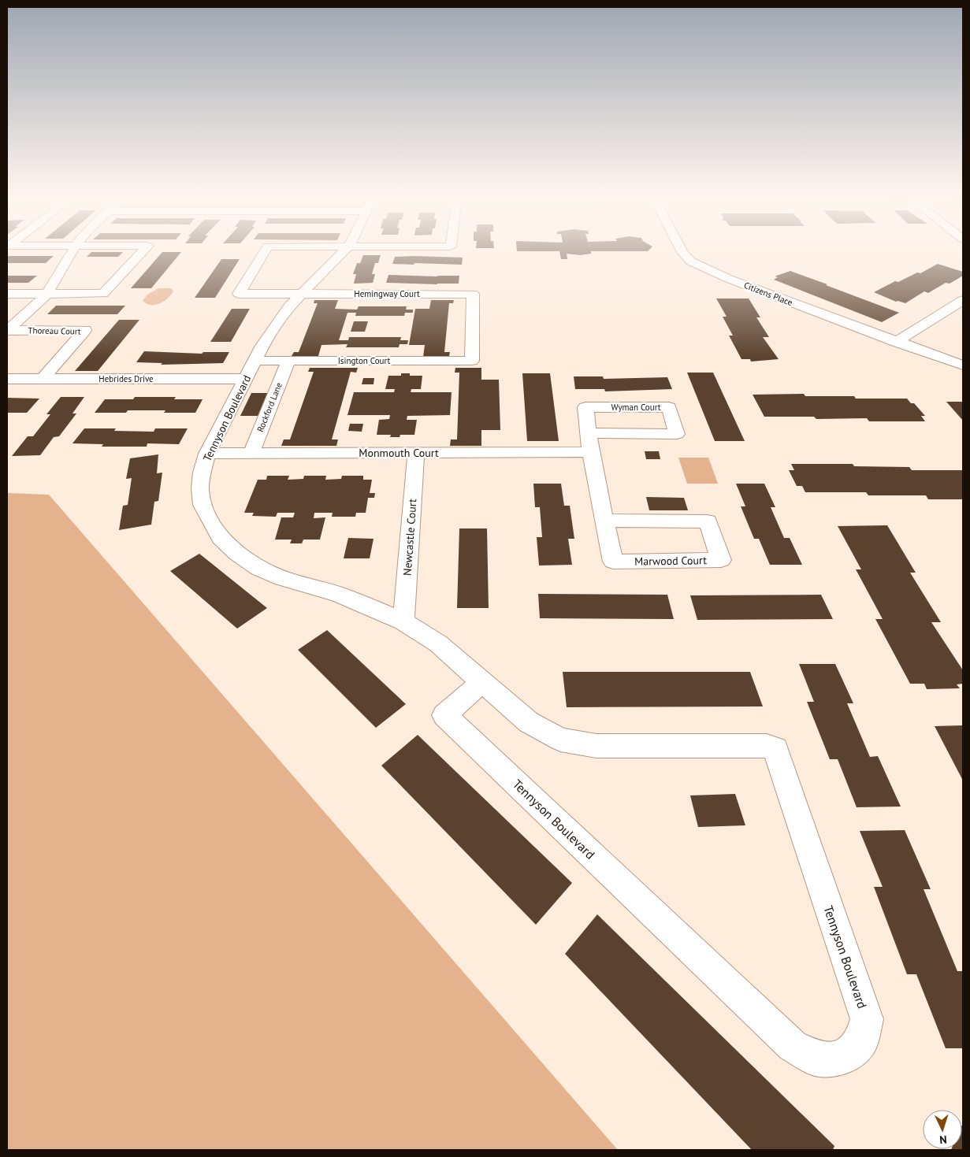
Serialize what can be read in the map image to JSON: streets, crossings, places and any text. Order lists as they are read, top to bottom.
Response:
{
  "streets": {
    "street": [
      "Hemingway Court",
      "Citizens Place",
      "Thoreau Court",
      "Isington Court",
      "Hebrides Drive",
      "Rockford Lane",
      "Wyman Court",
      "Tennyson Boulevard",
      "Monmouth Court",
      "Newcastle Court",
      "Marwood Court"
    ]
  },
  "crossings": [
    ["Hemingway Court", "Isington Court"],
    ["Hemingway Court", "Tennyson Boulevard"],
    ["Thoreau Court", "Hebrides Drive"],
    ["Isington Court", "Rockford Lane"],
    ["Isington Court", "Tennyson Boulevard"],
    ["Hebrides Drive", "Tennyson Boulevard"],
    ["Rockford Lane", "Monmouth Court"],
    ["Wyman Court", "Monmouth Court"],
    ["Wyman Court", "Marwood Court"],
    ["Tennyson Boulevard", "Monmouth Court"],
    ["Tennyson Boulevard", "Newcastle Court"],
    ["Monmouth Court", "Newcastle Court"],
    ["Monmouth Court", "Marwood Court"]
  ],
  "north": "bottom"
}
